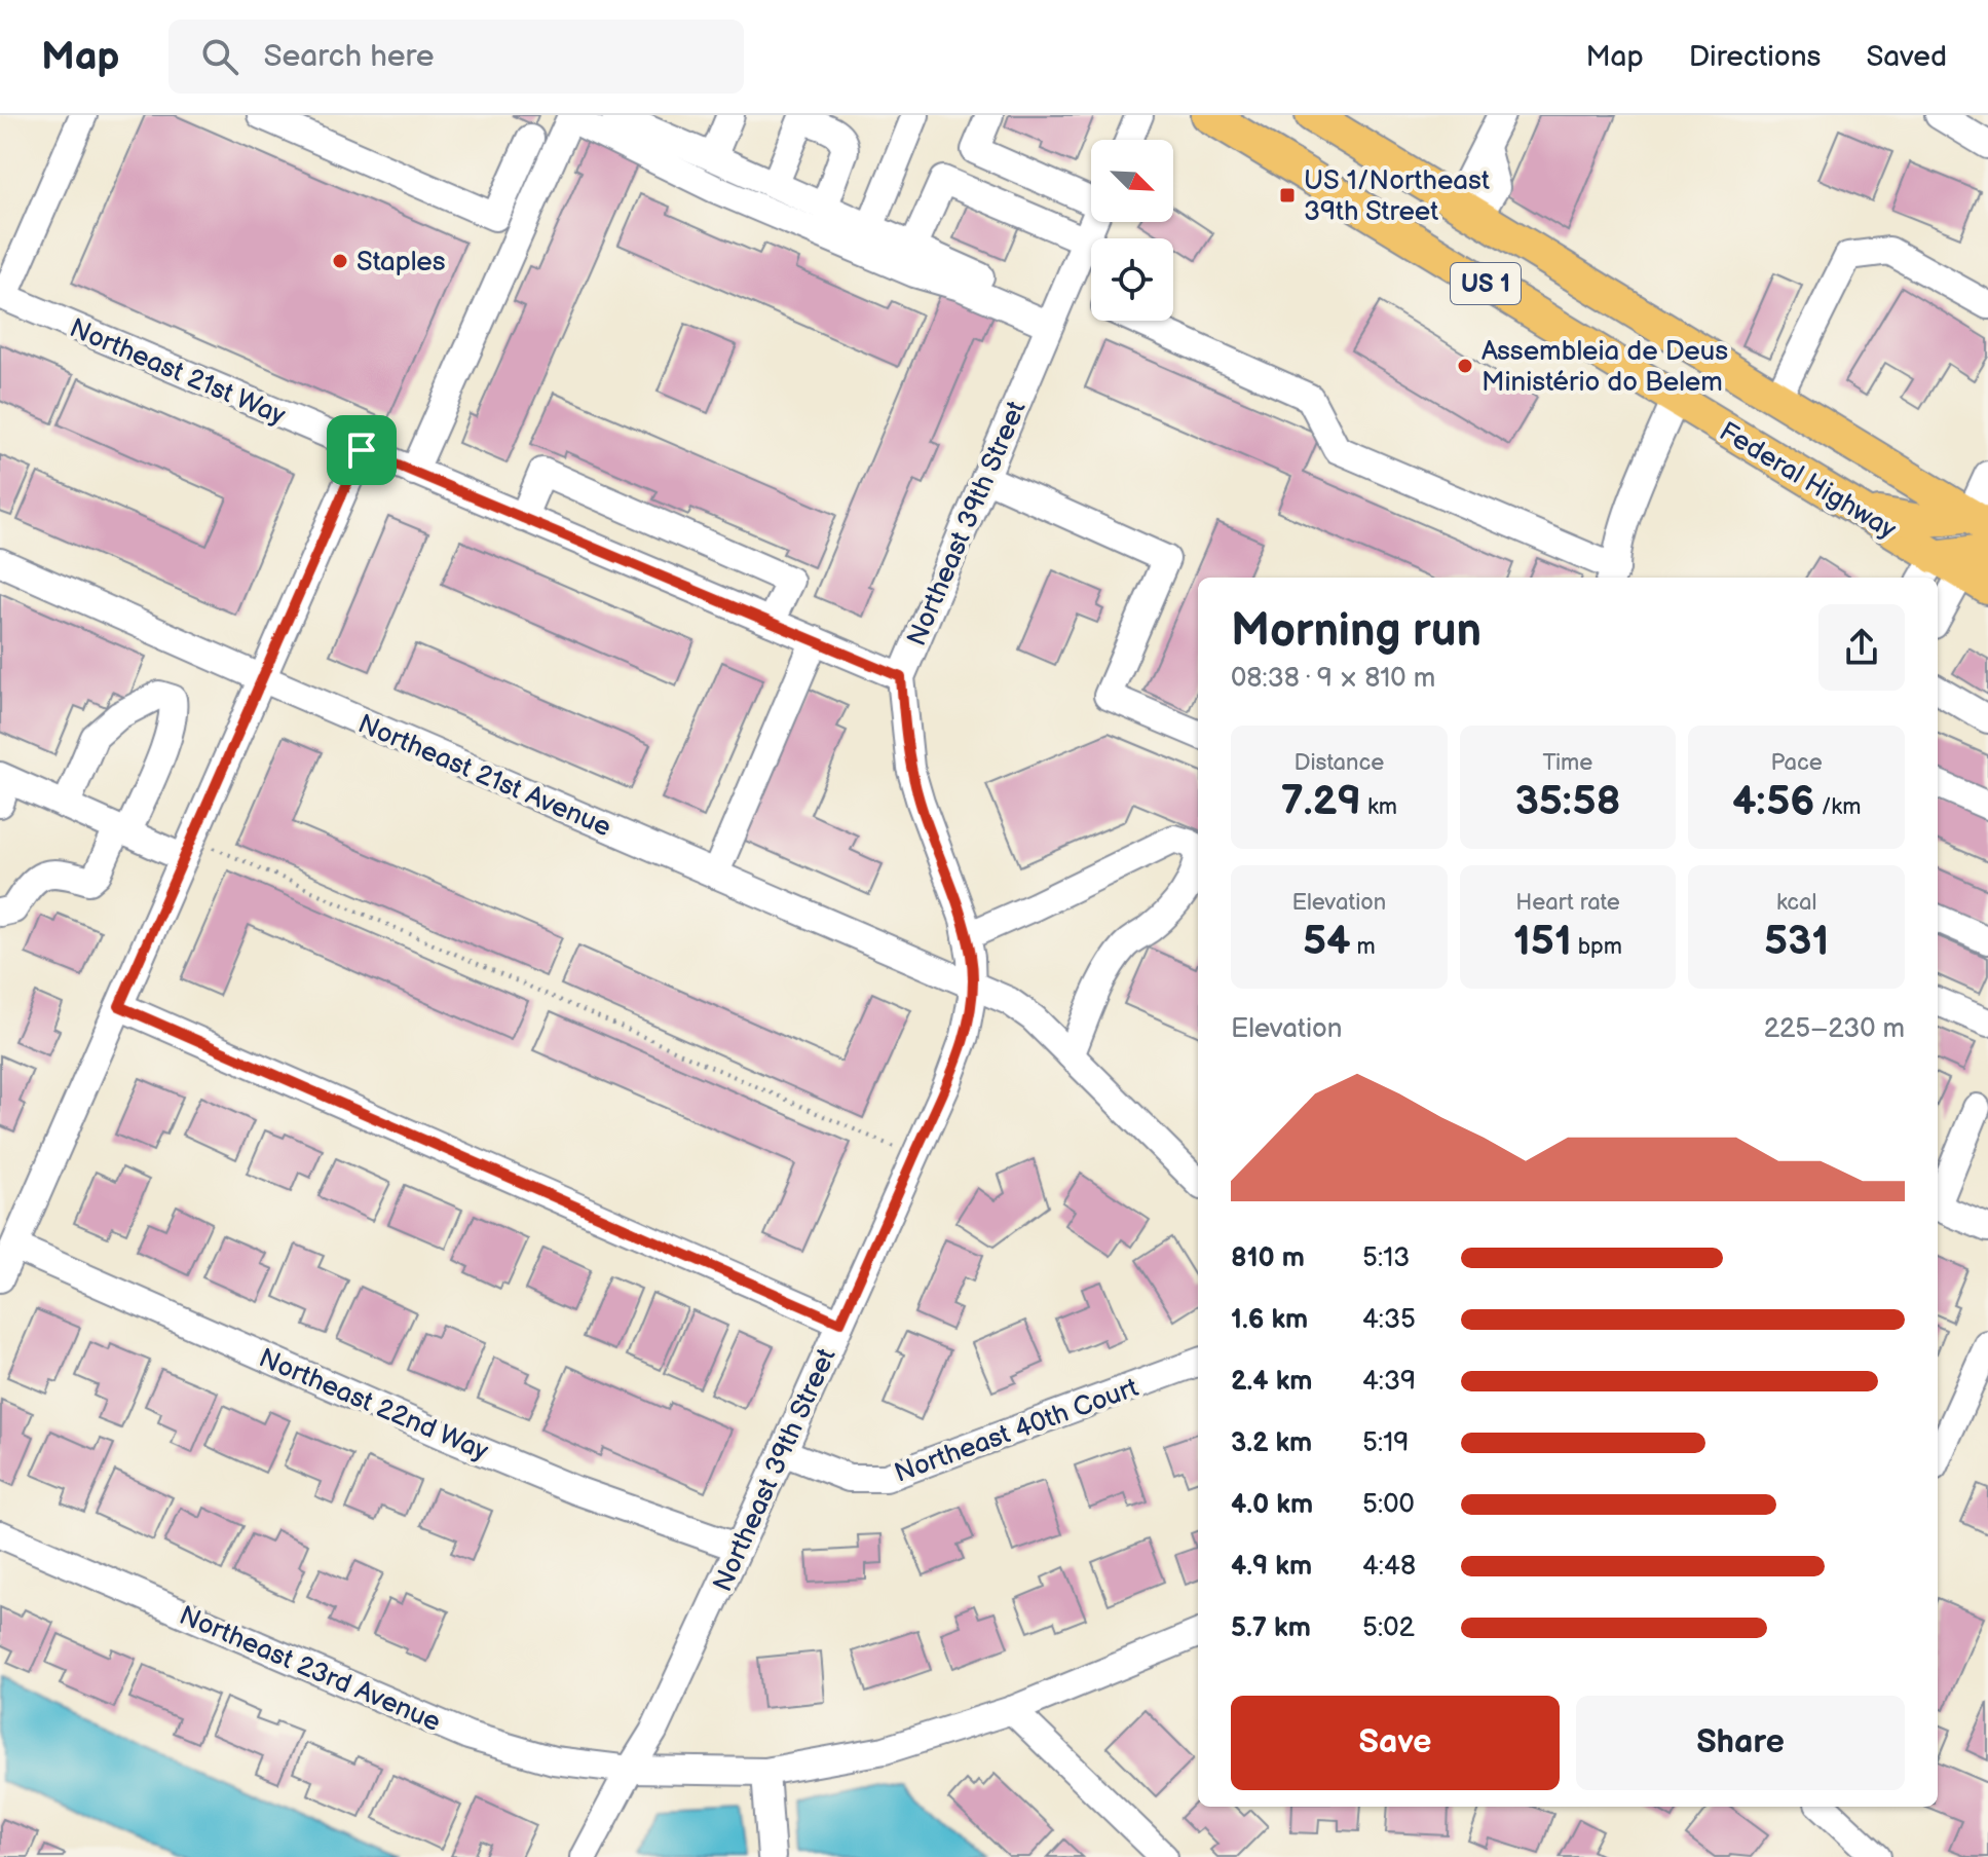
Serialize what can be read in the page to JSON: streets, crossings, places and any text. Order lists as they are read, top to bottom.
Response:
{
  "streets": {
    "main road": ["US 1", "Federal Highway"],
    "street": [
      "Northeast 21st Way",
      "Northeast 39th Street",
      "Northeast 21st Avenue",
      "Northeast 22nd Way",
      "Northeast 40th Court",
      "Northeast 23rd Avenue"
    ]
  },
  "crossings": [
    ["Northeast 21st Way", "Northeast 39th Street"],
    ["Northeast 39th Street", "Northeast 21st Avenue"],
    ["Northeast 39th Street", "Northeast 22nd Way"],
    ["Northeast 39th Street", "Northeast 40th Court"],
    ["Northeast 39th Street", "Northeast 23rd Avenue"]
  ],
  "places": {
    "transit": ["US 1/Northeast 39th Street"],
    "other": ["Staples", "Assembleia de Deus Ministério do Belem"]
  },
  "north": "bottom right",
  "page": {
    "header": "Map",
    "search": "Search here",
    "nav": ["Map", "Directions", "Saved"],
    "heading": ["Morning run", "08:38 · 9 × 810 m"],
    "stats": [
      ["Distance", "7.29 km"],
      ["Time", "35:58"],
      ["Pace", "4:56 /km"],
      ["Elevation", "54 m"],
      ["Heart rate", "151 bpm"],
      ["kcal", "531"]
    ],
    "chart": ["Elevation", "225–230 m"],
    "list": [
      {
        "name": "810 m",
        "note": "5:13"
      },
      {
        "name": "1.6 km",
        "note": "4:35"
      },
      {
        "name": "2.4 km",
        "note": "4:39"
      },
      {
        "name": "3.2 km",
        "note": "5:19"
      },
      {
        "name": "4.0 km",
        "note": "5:00"
      },
      {
        "name": "4.9 km",
        "note": "4:48"
      },
      {
        "name": "5.7 km",
        "note": "5:02"
      }
    ],
    "buttons": ["Save", "Share"]
  }
}
